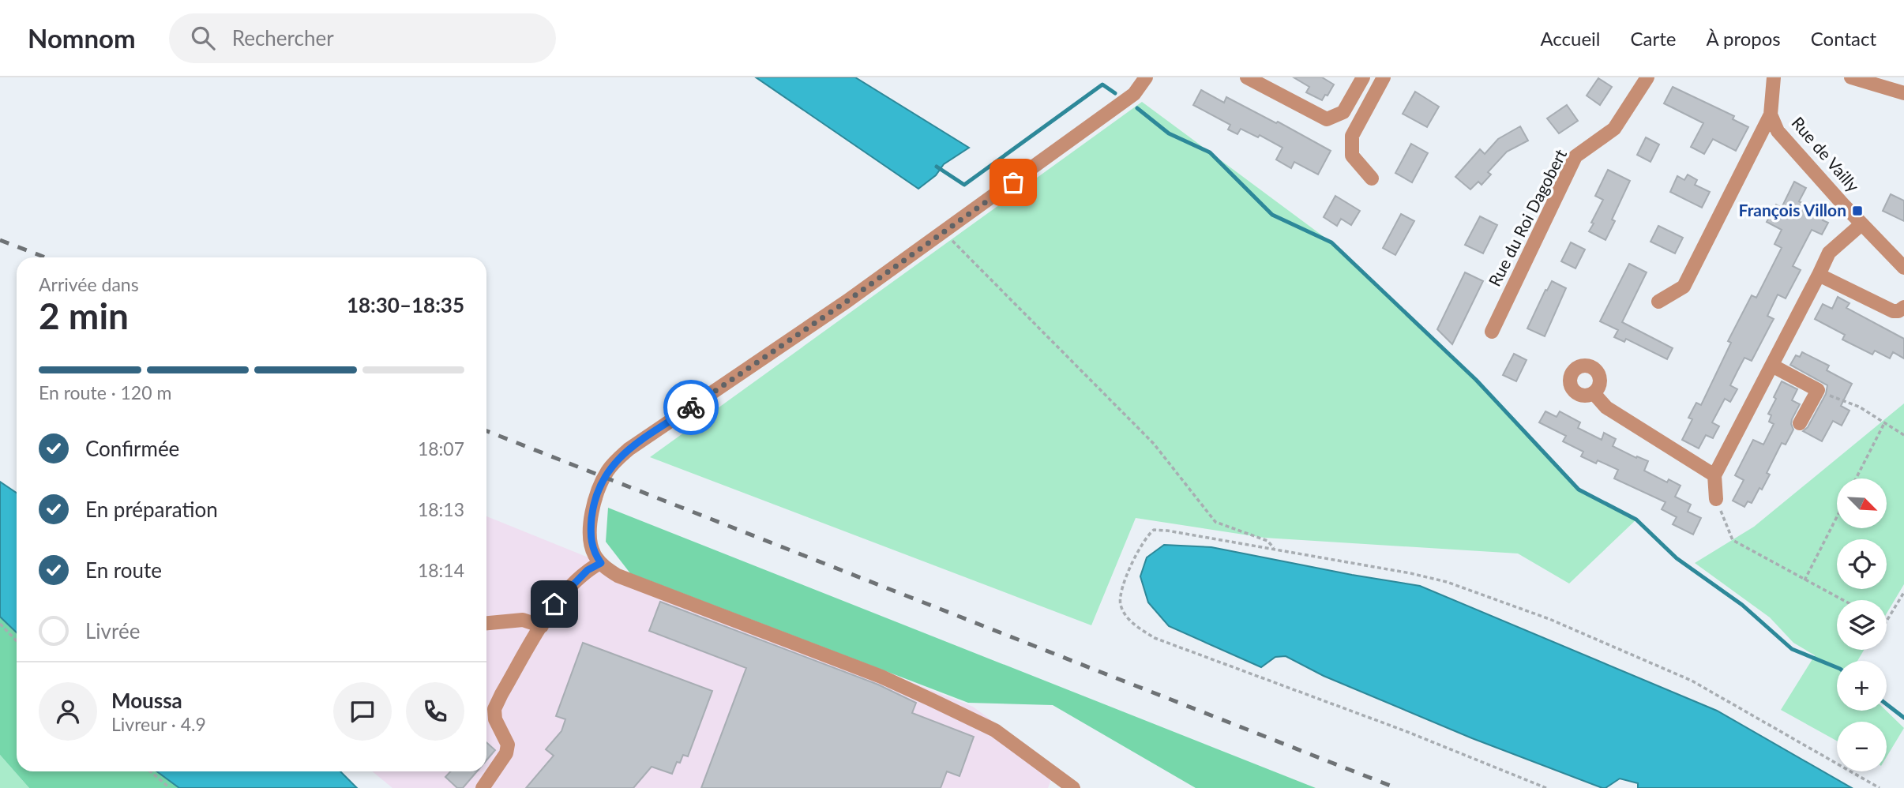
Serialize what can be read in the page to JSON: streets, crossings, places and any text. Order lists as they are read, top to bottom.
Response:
{
  "streets": {
    "street": ["Rue de Vailly", "Rue du Roi Dagobert"]
  },
  "places": {
    "transit": ["François Villon"]
  },
  "north": "bottom right",
  "page": {
    "header": "Nomnom",
    "search": "Rechercher",
    "nav": [
      "Accueil",
      "Carte",
      "À propos",
      "Contact"
    ],
    "heading": ["2 min", "Arrivée dans", "18:30–18:35"],
    "panel": ["Moussa", "Livreur · 4.9"],
    "bar": "En route · 120 m",
    "list": [
      ["Confirmée", "18:07"],
      ["En préparation", "18:13"],
      ["En route", "18:14"],
      "Livrée"
    ],
    "map_buttons": ["+", "−"]
  }
}
